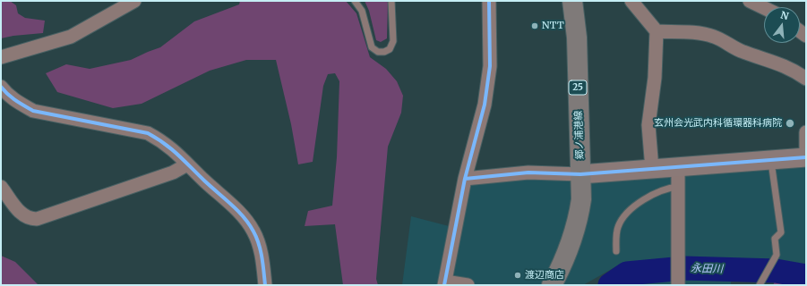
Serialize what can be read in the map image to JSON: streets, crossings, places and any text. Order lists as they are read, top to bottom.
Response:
{
  "streets": {
    "main road": ["25", "郷ノ浦港線"]
  },
  "water": ["永田川"],
  "places": ["NTT", "玄州会光武内科循環器科病院", "渡辺商店"],
  "north": "top"
}
